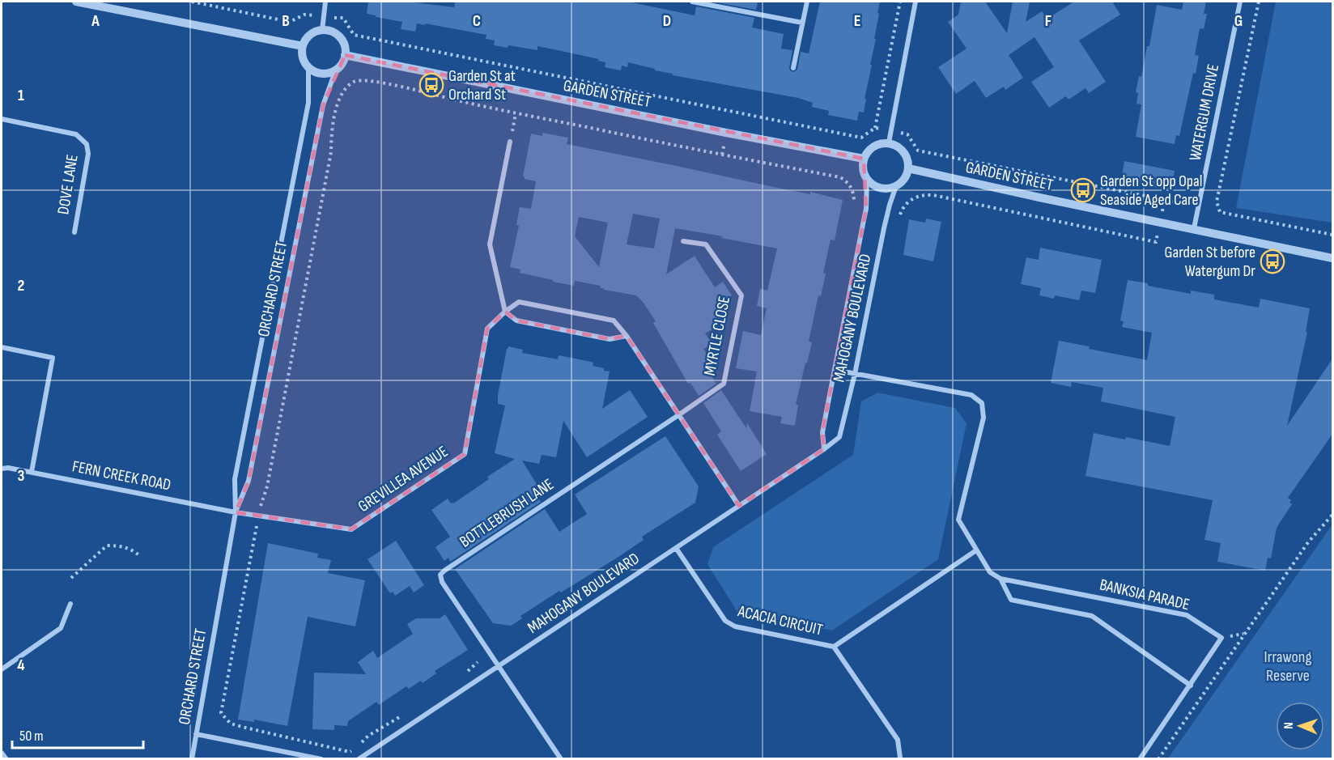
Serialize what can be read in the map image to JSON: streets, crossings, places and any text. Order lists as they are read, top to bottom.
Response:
{
  "streets": {
    "street": [
      "GARDEN STREET",
      "WATERGUM DRIVE",
      "DOVE LANE",
      "ORCHARD STREET",
      "MAHOGANY BOULEVARD",
      "MYRTLE CLOSE",
      "FERN CREEK ROAD",
      "GREVILLEA AVENUE",
      "BOTTLEBRUSH LANE",
      "BANKSIA PARADE",
      "ACACIA CIRCUIT"
    ]
  },
  "crossings": [
    ["GARDEN STREET", "WATERGUM DRIVE"],
    ["GARDEN STREET", "ORCHARD STREET"],
    ["GARDEN STREET", "MAHOGANY BOULEVARD"],
    ["ORCHARD STREET", "FERN CREEK ROAD"],
    ["ORCHARD STREET", "GREVILLEA AVENUE"],
    ["MAHOGANY BOULEVARD", "GREVILLEA AVENUE"],
    ["MAHOGANY BOULEVARD", "BOTTLEBRUSH LANE"],
    ["MAHOGANY BOULEVARD", "ACACIA CIRCUIT"],
    ["MYRTLE CLOSE", "GREVILLEA AVENUE"],
    ["MYRTLE CLOSE", "BOTTLEBRUSH LANE"],
    ["FERN CREEK ROAD", "GREVILLEA AVENUE"],
    ["GREVILLEA AVENUE", "BOTTLEBRUSH LANE"],
    ["BANKSIA PARADE", "ACACIA CIRCUIT"]
  ],
  "parks": ["Irrawong Reserve"],
  "places": {
    "bus stop": ["Garden St at Orchard St", "Garden St opp Opal Seaside Aged Care", "Garden St before Watergum Dr"]
  },
  "scale_bar": "50 m",
  "north": "left",
  "grid": {
    "columns": [
      "A",
      "B",
      "C",
      "D",
      "E",
      "F",
      "G"
    ],
    "rows": [
      "1",
      "2",
      "3",
      "4"
    ]
  }
}
